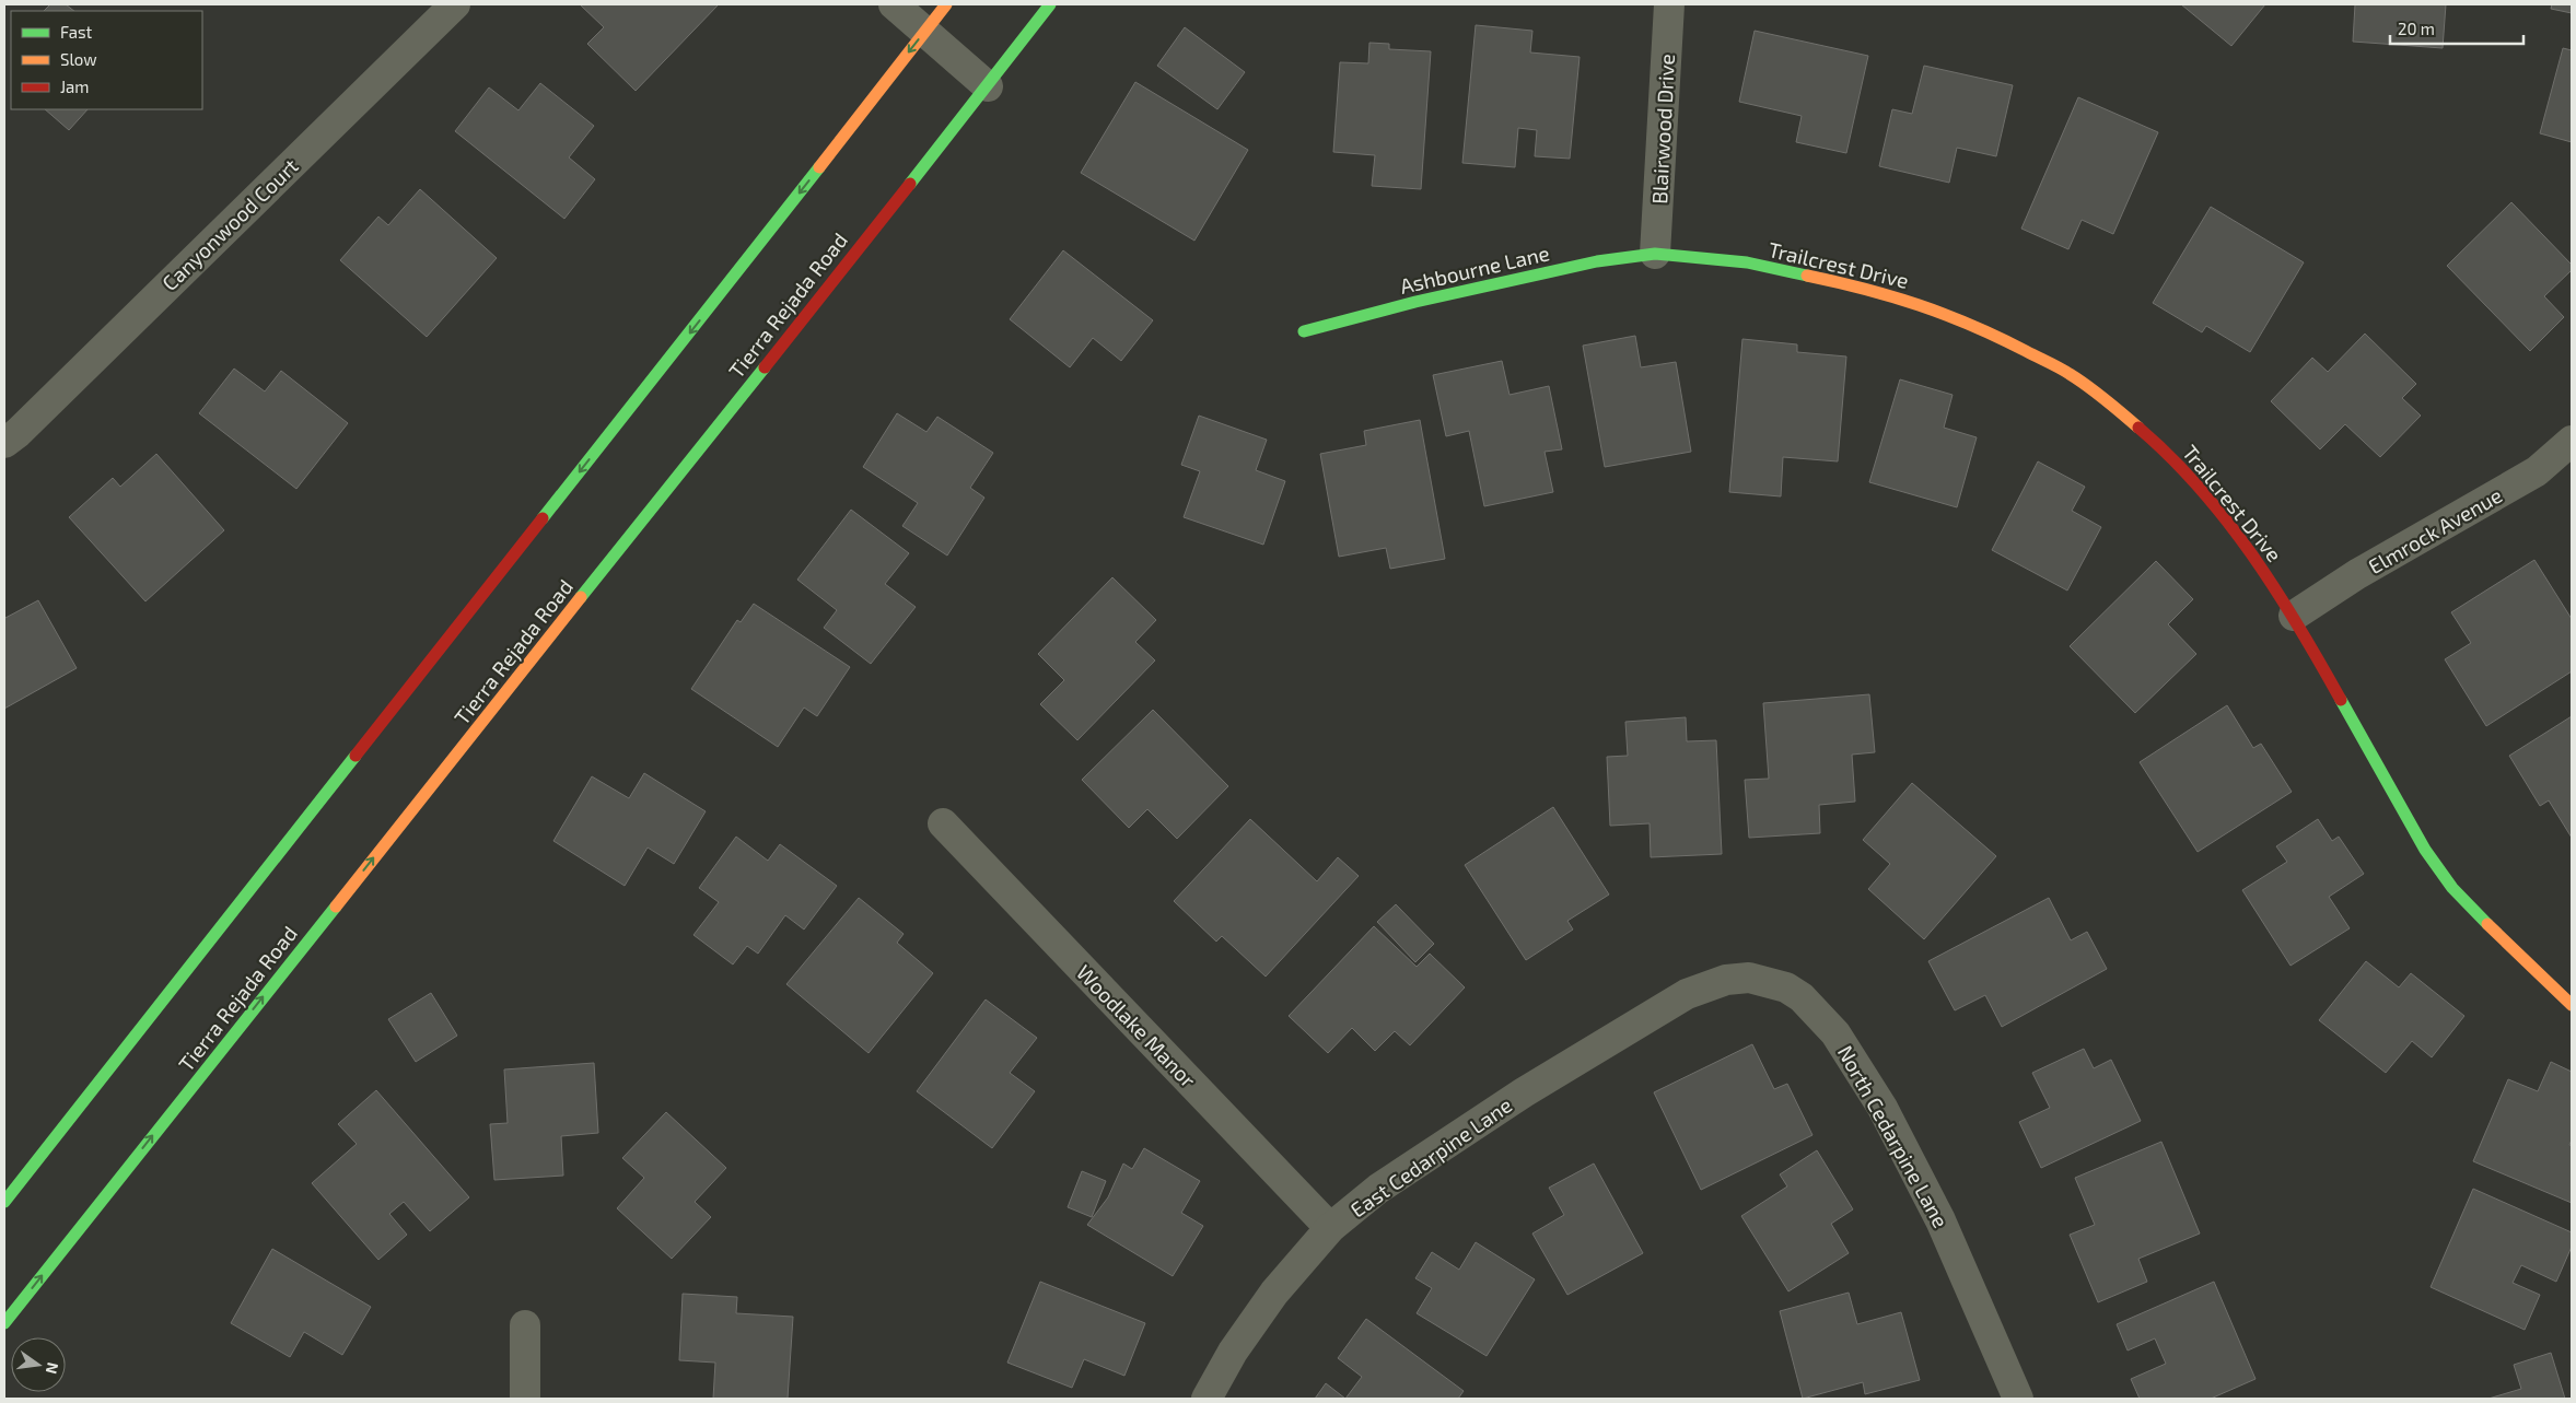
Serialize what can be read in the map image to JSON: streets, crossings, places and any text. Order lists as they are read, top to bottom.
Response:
{
  "streets": {
    "main road": ["Trailcrest Drive", "Ashbourne Lane", "Tierra Rejada Road"],
    "street": [
      "Blairwood Drive",
      "Canyonwood Court",
      "Elmrock Avenue",
      "Woodlake Manor",
      "North Cedarpine Lane",
      "East Cedarpine Lane"
    ]
  },
  "crossings": [
    ["Blairwood Drive", "Trailcrest Drive"],
    ["Blairwood Drive", "Ashbourne Lane"],
    ["Trailcrest Drive", "Ashbourne Lane"],
    ["Trailcrest Drive", "Elmrock Avenue"],
    ["Woodlake Manor", "East Cedarpine Lane"],
    ["North Cedarpine Lane", "East Cedarpine Lane"]
  ],
  "legend": ["Fast", "Slow", "Jam"],
  "scale_bar": "20 m",
  "north": "right"
}
